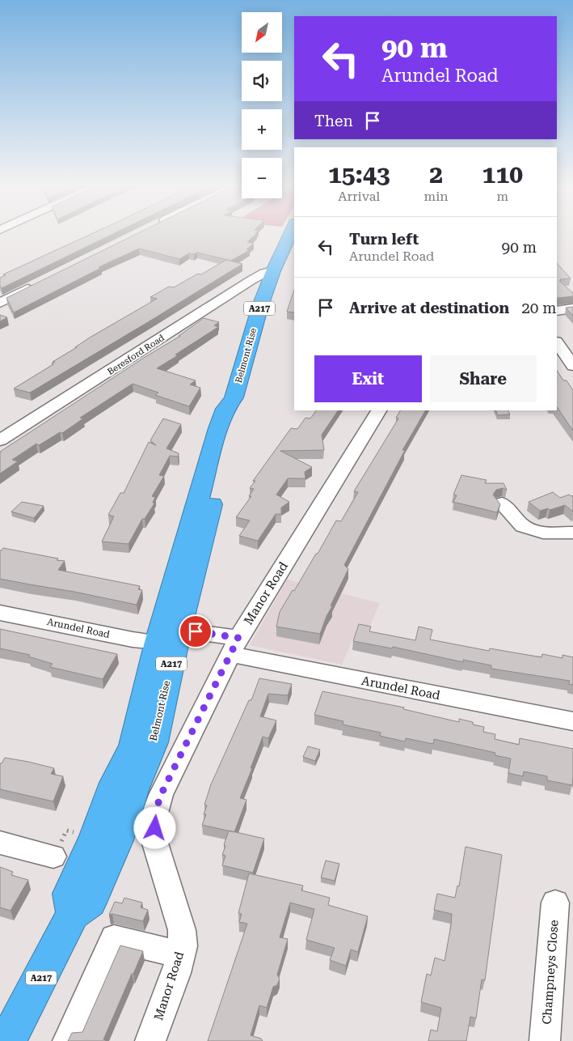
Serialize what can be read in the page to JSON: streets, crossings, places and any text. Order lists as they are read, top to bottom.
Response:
{
  "streets": {
    "highway": ["A217", "Belmont Rise"],
    "street": [
      "Beresford Road",
      "Manor Road",
      "Arundel Road",
      "Champneys Close"
    ]
  },
  "crossings": [
    ["Beresford Road", "Belmont Rise"],
    ["Belmont Rise", "Arundel Road"],
    ["Manor Road", "Arundel Road"]
  ],
  "north": "bottom left",
  "page": {
    "map_buttons": ["+", "−"],
    "turn": ["90 m", "Arundel Road"],
    "then": "Then",
    "eta": [
      "15:43",
      "Arrival",
      "2",
      "min",
      "110",
      "m"
    ],
    "list": [
      {
        "name": "Turn left",
        "note": "Arundel Road",
        "value": "90 m"
      },
      {
        "name": "Arrive at destination",
        "value": "20 m"
      }
    ],
    "buttons": ["Exit", "Share"]
  }
}
